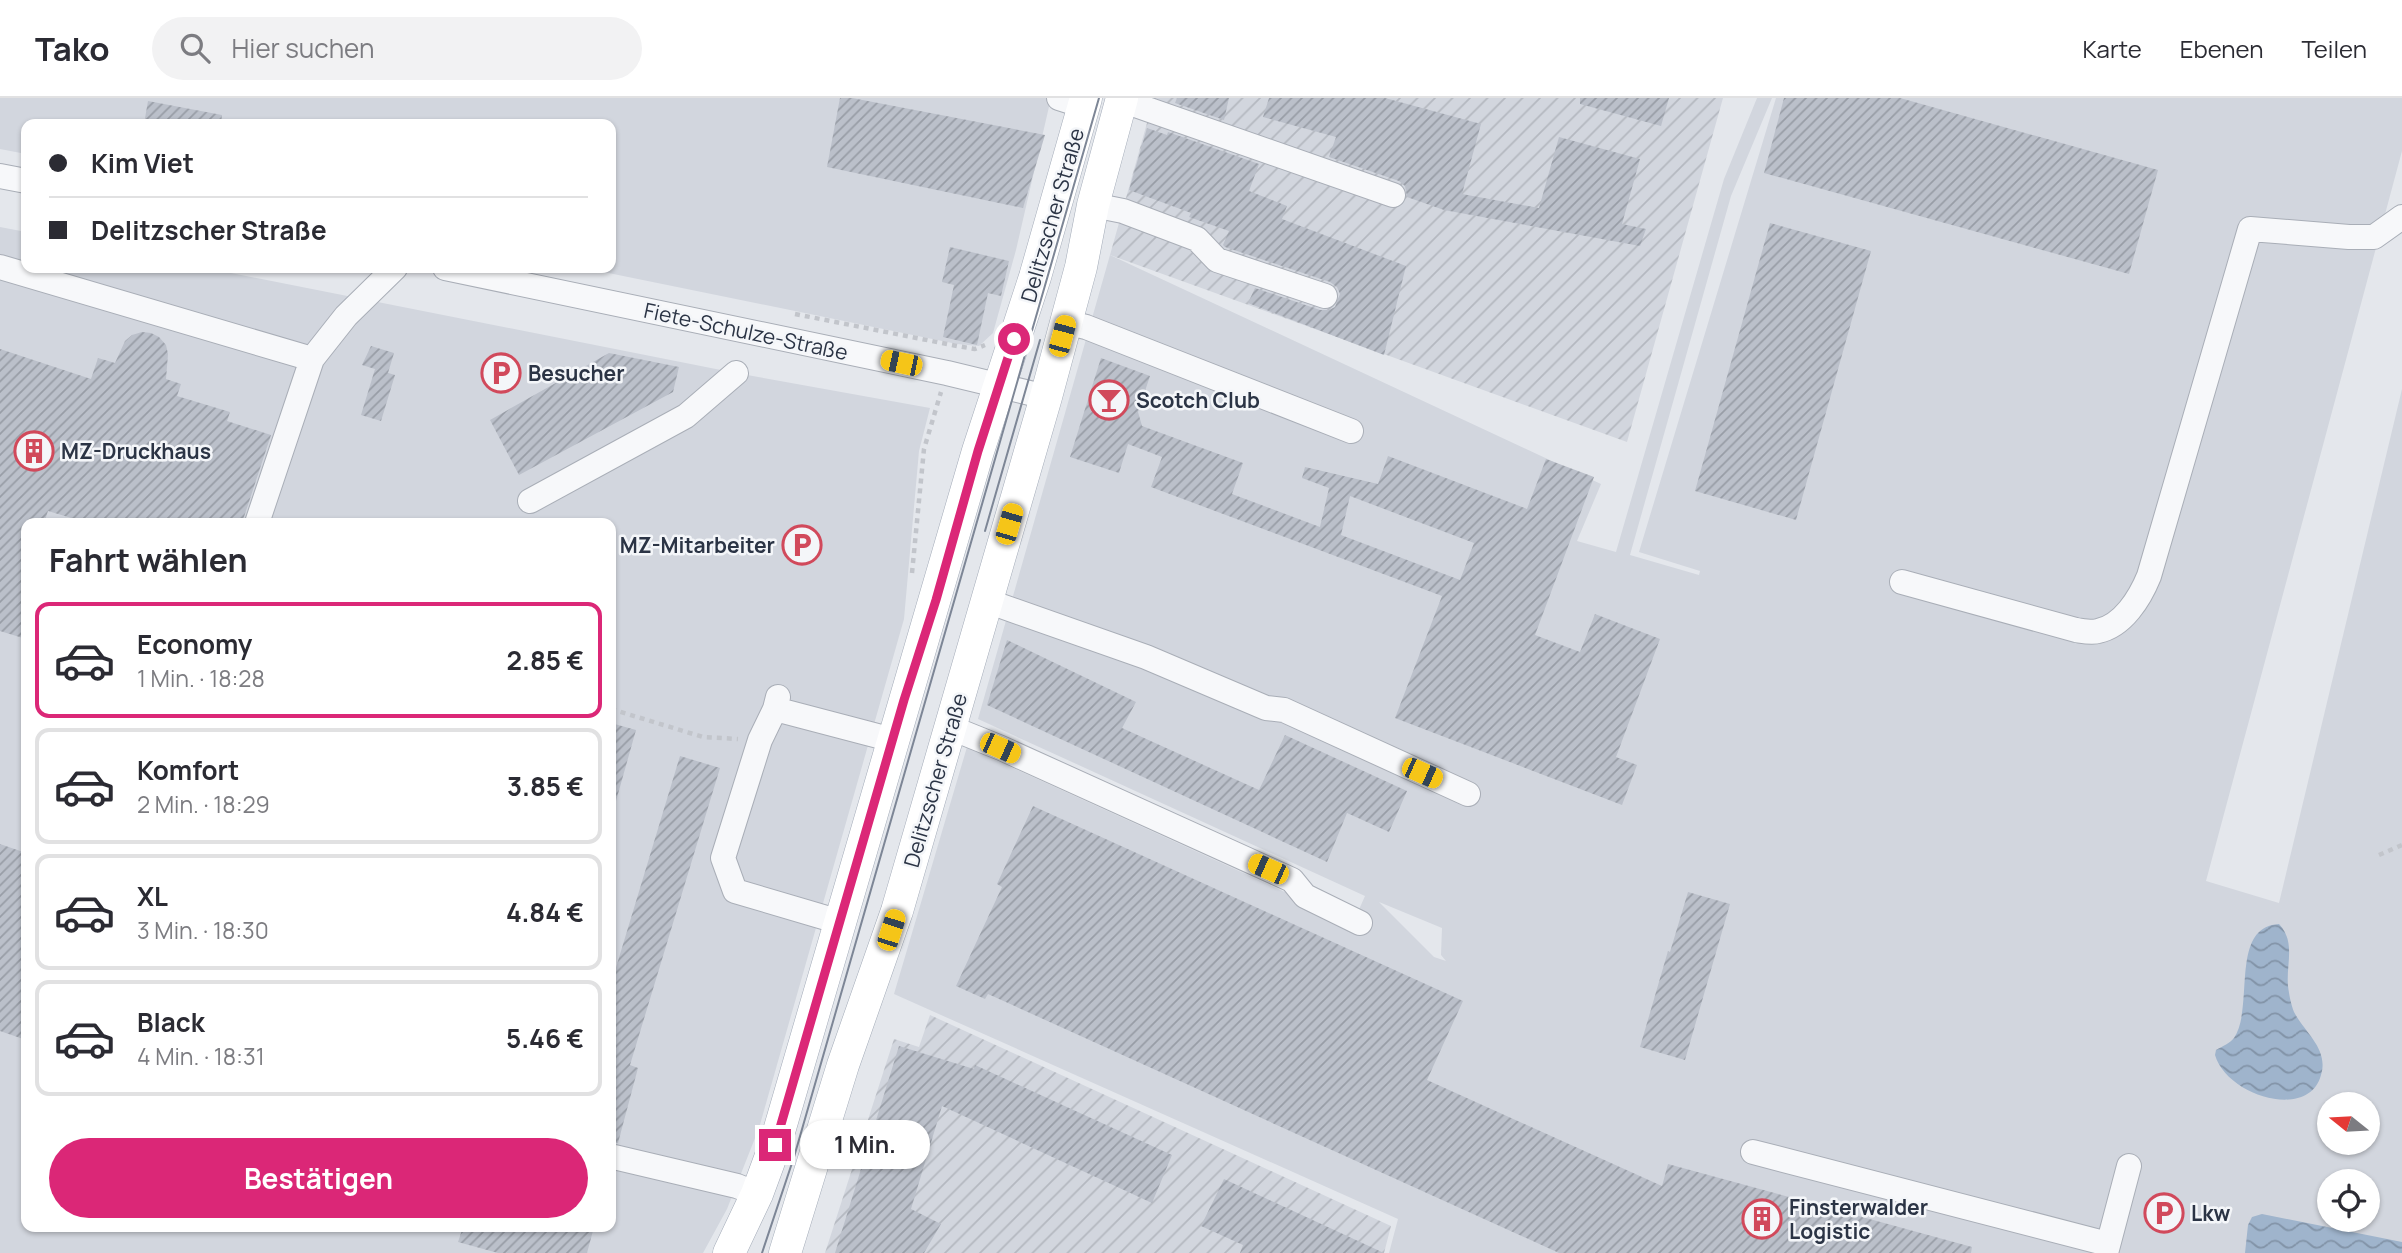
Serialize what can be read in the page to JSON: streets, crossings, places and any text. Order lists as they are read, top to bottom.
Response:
{
  "streets": {
    "main road": ["Delitzscher Straße"],
    "street": ["Fiete-Schulze-Straße"]
  },
  "crossings": [
    ["Delitzscher Straße", "Fiete-Schulze-Straße"]
  ],
  "places": {
    "parking": ["Besucher", "MZ-Mitarbeiter", "Lkw"],
    "bar": ["Scotch Club"],
    "building": ["MZ-Druckhaus", "Finsterwalder Logistic"]
  },
  "north": "left",
  "page": {
    "header": "Tako",
    "search": "Hier suchen",
    "nav": ["Karte", "Ebenen", "Teilen"],
    "banner": ["Kim Viet", "Delitzscher Straße"],
    "heading": "Fahrt wählen",
    "list": [
      {
        "name": "Economy",
        "note": "1 Min. · 18:28",
        "value": "2.85 €"
      },
      {
        "name": "Komfort",
        "note": "2 Min. · 18:29",
        "value": "3.85 €"
      },
      {
        "name": "XL",
        "note": "3 Min. · 18:30",
        "value": "4.84 €"
      },
      {
        "name": "Black",
        "note": "4 Min. · 18:31",
        "value": "5.46 €"
      }
    ],
    "bubble": "1 Min.",
    "buttons": "Bestätigen"
  }
}
